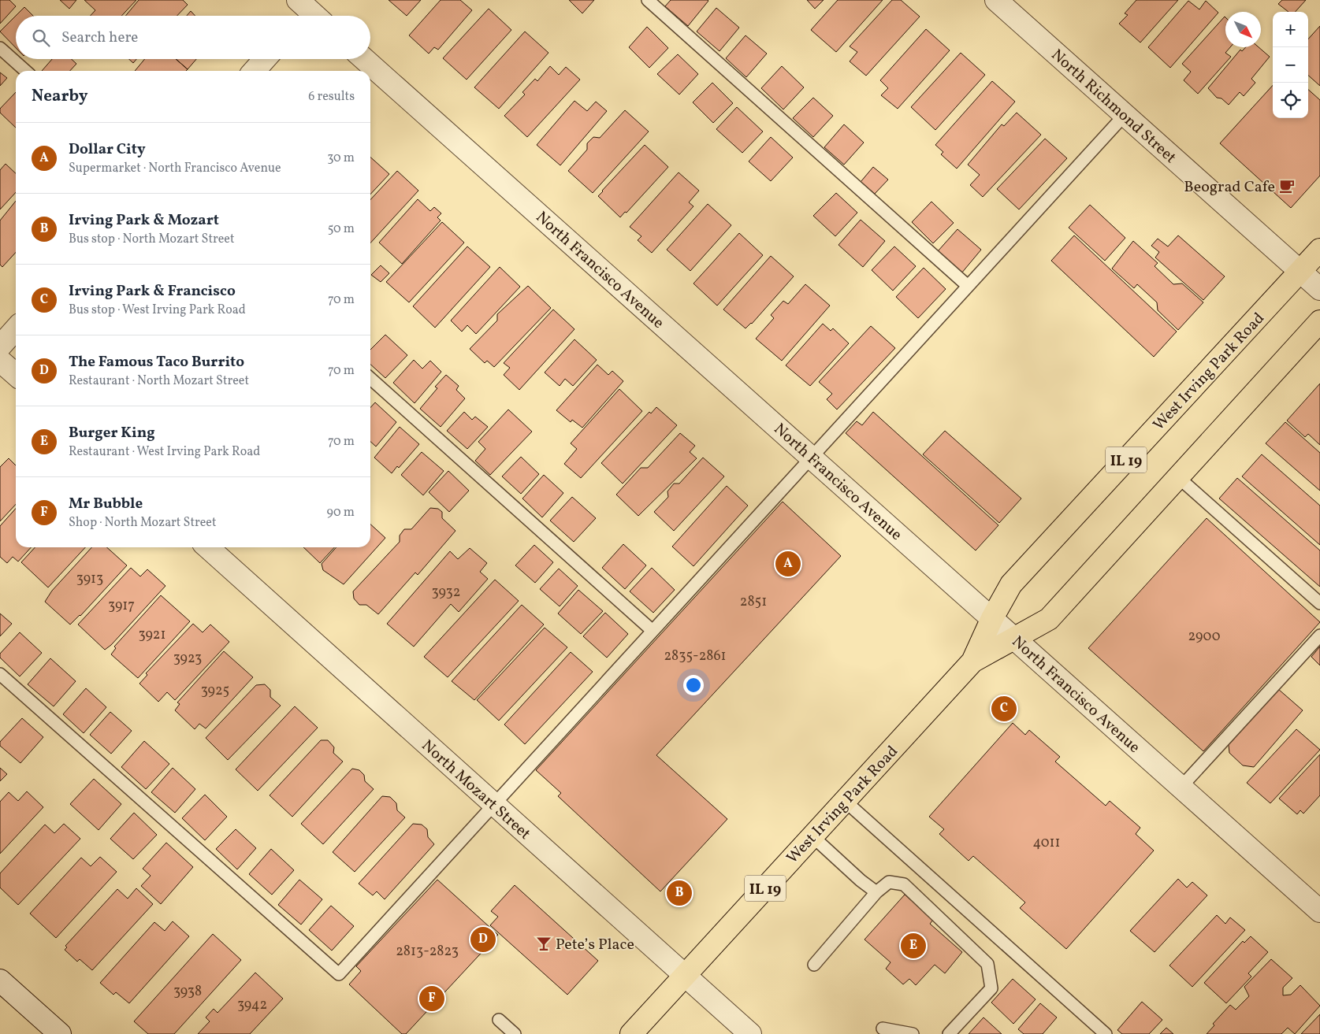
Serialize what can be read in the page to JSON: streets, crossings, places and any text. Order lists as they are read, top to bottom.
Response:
{
  "streets": {
    "main road": ["West Irving Park Road", "IL 19"],
    "street": ["North Richmond Street", "North Francisco Avenue", "North Mozart Street"]
  },
  "crossings": [
    ["North Richmond Street", "West Irving Park Road"],
    ["North Francisco Avenue", "West Irving Park Road"],
    ["West Irving Park Road", "North Mozart Street"]
  ],
  "places": {
    "cafe": ["Beograd Cafe"],
    "bar": ["Pete’s Place"]
  },
  "house_numbers": [
    "3913",
    "3932",
    "2851",
    "3917",
    "3921",
    "2900",
    "2835-2861",
    "3923",
    "3925",
    "4011",
    "2813-2823",
    "3938",
    "3942"
  ],
  "north": "bottom right",
  "page": {
    "map_buttons": ["+", "−"],
    "search": "Search here",
    "heading": ["Nearby", "6 results"],
    "list": [
      {
        "mark": "A",
        "name": "Dollar City",
        "note": "Supermarket · North Francisco Avenue",
        "value": "30 m"
      },
      {
        "mark": "B",
        "name": "Irving Park & Mozart",
        "note": "Bus stop · North Mozart Street",
        "value": "50 m"
      },
      {
        "mark": "C",
        "name": "Irving Park & Francisco",
        "note": "Bus stop · West Irving Park Road",
        "value": "70 m"
      },
      {
        "mark": "D",
        "name": "The Famous Taco Burrito",
        "note": "Restaurant · North Mozart Street",
        "value": "70 m"
      },
      {
        "mark": "E",
        "name": "Burger King",
        "note": "Restaurant · West Irving Park Road",
        "value": "70 m"
      },
      {
        "mark": "F",
        "name": "Mr Bubble",
        "note": "Shop · North Mozart Street",
        "value": "90 m"
      }
    ],
    "pins": [
      "A",
      "C",
      "B",
      "D",
      "E",
      "F"
    ]
  }
}
